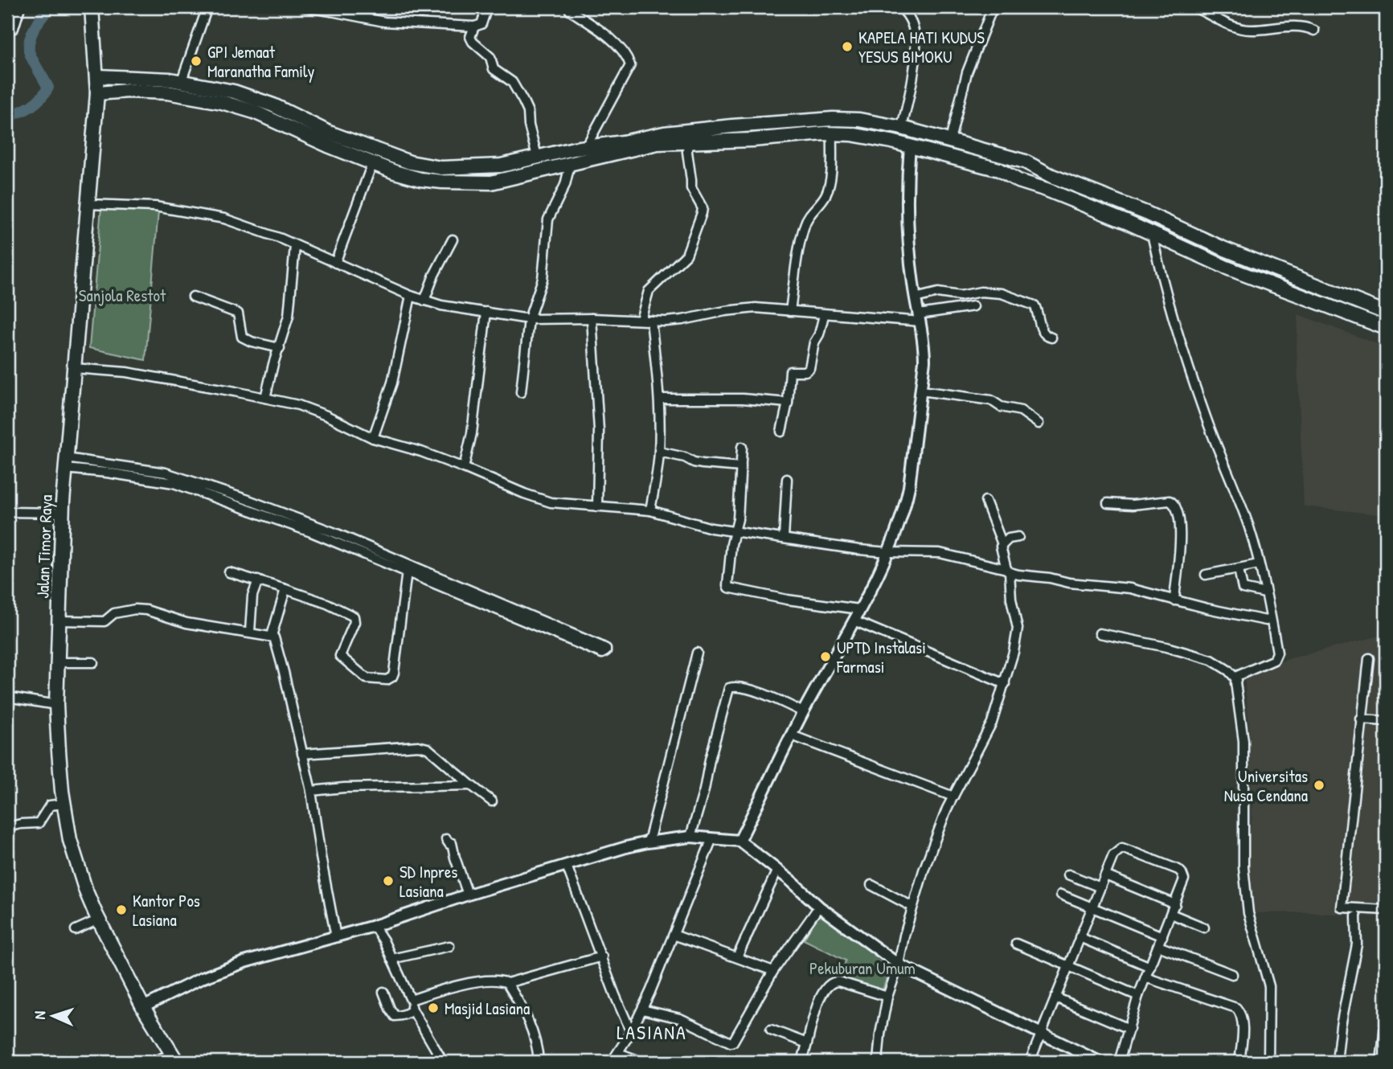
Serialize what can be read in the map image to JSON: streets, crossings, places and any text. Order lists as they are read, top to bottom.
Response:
{
  "streets": {
    "highway": ["Jalan Timor Raya"]
  },
  "districts": ["LASIANA"],
  "parks": ["Sanjola Restot", "Pekuburan Umum"],
  "places": [
    "KAPELA HATI KUDUS YESUS BIMOKU",
    "GPI Jemaat Maranatha Family",
    "UPTD Instalasi Farmasi",
    "Universitas Nusa Cendana",
    "SD Inpres Lasiana",
    "Kantor Pos Lasiana",
    "Masjid Lasiana"
  ],
  "north": "left"
}
